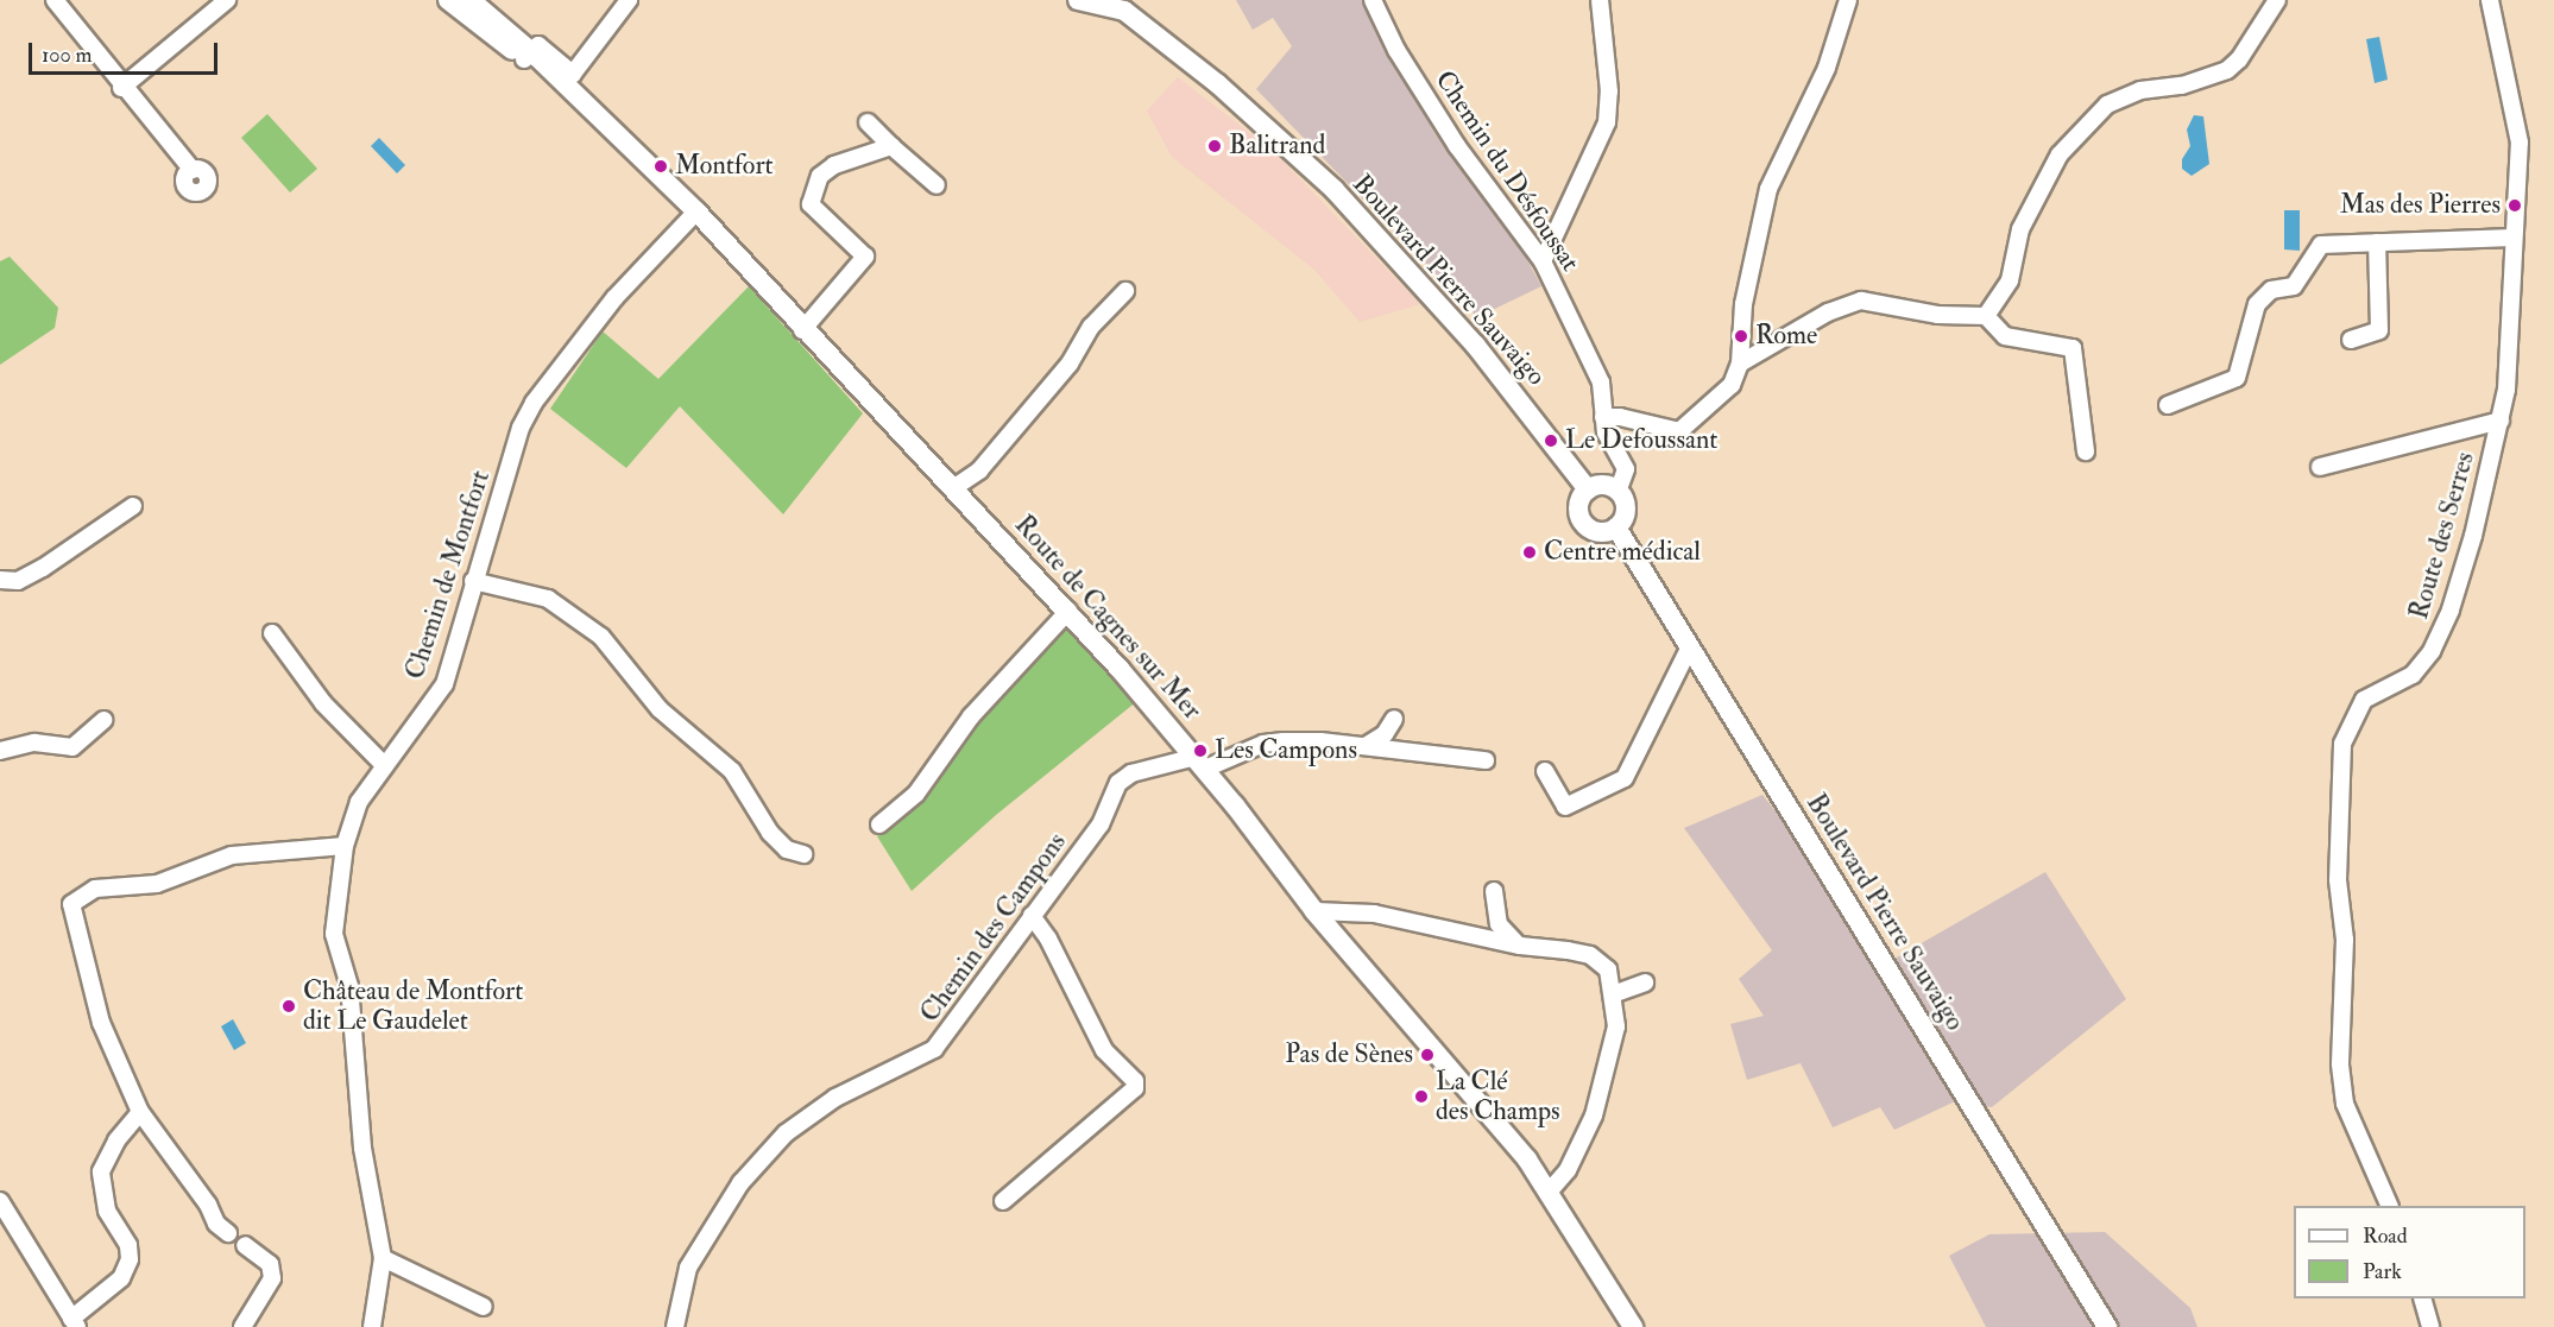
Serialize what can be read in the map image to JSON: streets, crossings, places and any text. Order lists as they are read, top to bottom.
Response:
{
  "streets": {
    "main road": ["Boulevard Pierre Sauvaigo", "Route de Cagnes sur Mer"],
    "street": [
      "Chemin du Désfoussat",
      "Route des Serres",
      "Chemin de Montfort",
      "Chemin des Campons"
    ]
  },
  "crossings": [
    ["Chemin du Désfoussat", "Boulevard Pierre Sauvaigo"],
    ["Chemin de Montfort", "Route de Cagnes sur Mer"],
    ["Route de Cagnes sur Mer", "Chemin des Campons"]
  ],
  "places": [
    "Balitrand",
    "Montfort",
    "Mas des Pierres",
    "Rome",
    "Le Defoussant",
    "Centre médical",
    "Les Campons",
    "Château de Montfort dit Le Gaudelet",
    "Pas de Sènes",
    "La Clé des Champs"
  ],
  "legend": ["Road", "Park"],
  "scale_bar": "100 m"
}
